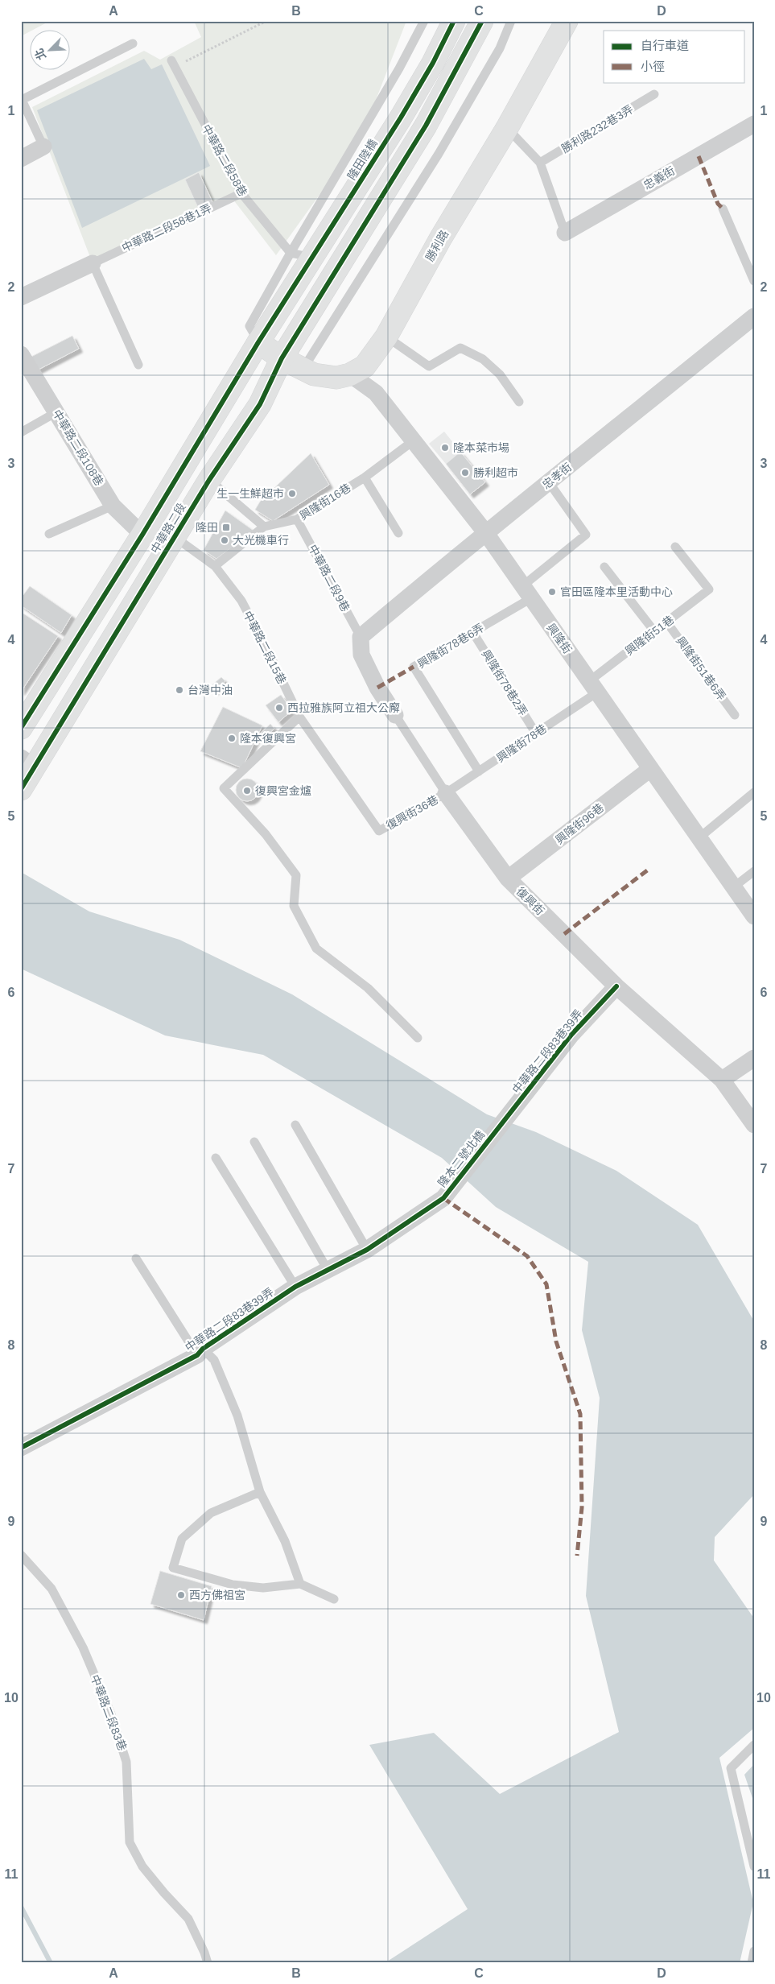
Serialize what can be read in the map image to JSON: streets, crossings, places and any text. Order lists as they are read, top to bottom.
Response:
{
  "streets": {
    "main road": ["隆田陸橋", "勝利路", "中華路二段"],
    "street": [
      "忠義街",
      "中華路二段108巷",
      "忠孝街",
      "興隆街",
      "興隆街96巷",
      "復興街",
      "中華路二段83巷39弄",
      "隆本二號北橋"
    ],
    "lane": [
      "勝利路232巷3弄",
      "中華路二段58巷",
      "中華路二段58巷1弄",
      "興隆街16巷",
      "中華路二段9巷",
      "興隆街51巷",
      "興隆街78巷6弄",
      "中華路二段15巷",
      "興隆街51巷6弄",
      "興隆街78巷2弄",
      "興隆街78巷",
      "復興街36巷",
      "中華路二段83巷"
    ]
  },
  "crossings": [
    ["隆田陸橋", "中華路二段"],
    ["中華路二段58巷", "中華路二段58巷1弄"],
    ["勝利路", "中華路二段"],
    ["勝利路", "興隆街"],
    ["中華路二段108巷", "中華路二段"],
    ["忠孝街", "中華路二段9巷"],
    ["忠孝街", "興隆街"],
    ["忠孝街", "興隆街78巷6弄"],
    ["忠孝街", "復興街"],
    ["興隆街16巷", "中華路二段9巷"],
    ["興隆街16巷", "興隆街"],
    ["興隆街16巷", "中華路二段15巷"],
    ["中華路二段9巷", "復興街"],
    ["興隆街51巷", "興隆街"],
    ["興隆街51巷", "興隆街51巷6弄"],
    ["興隆街51巷", "興隆街78巷"],
    ["興隆街", "興隆街78巷6弄"],
    ["興隆街", "興隆街78巷"],
    ["興隆街", "興隆街96巷"],
    ["興隆街78巷6弄", "興隆街78巷2弄"],
    ["興隆街78巷6弄", "興隆街78巷"],
    ["中華路二段15巷", "復興街36巷"],
    ["興隆街78巷2弄", "興隆街78巷"],
    ["興隆街78巷", "復興街36巷"],
    ["興隆街78巷", "復興街"],
    ["復興街36巷", "復興街"],
    ["興隆街96巷", "復興街"],
    ["復興街", "中華路二段83巷39弄"],
    ["中華路二段83巷39弄", "隆本二號北橋"]
  ],
  "places": {
    "other": [
      "隆本菜市場",
      "勝利超市",
      "生一生鮮超市",
      "大光機車行",
      "官田區隆本里活動中心",
      "台灣中油",
      "西拉雅族阿立祖大公廨",
      "隆本復興宮",
      "復興宮金爐",
      "西方佛祖宮"
    ],
    "transit": ["隆田"]
  },
  "legend": ["自行車道", "小徑"],
  "north": "bottom left",
  "grid": {
    "columns": [
      "A",
      "B",
      "C",
      "D"
    ],
    "rows": [
      "1",
      "2",
      "3",
      "4",
      "5",
      "6",
      "7",
      "8",
      "9",
      "10",
      "11"
    ]
  }
}
